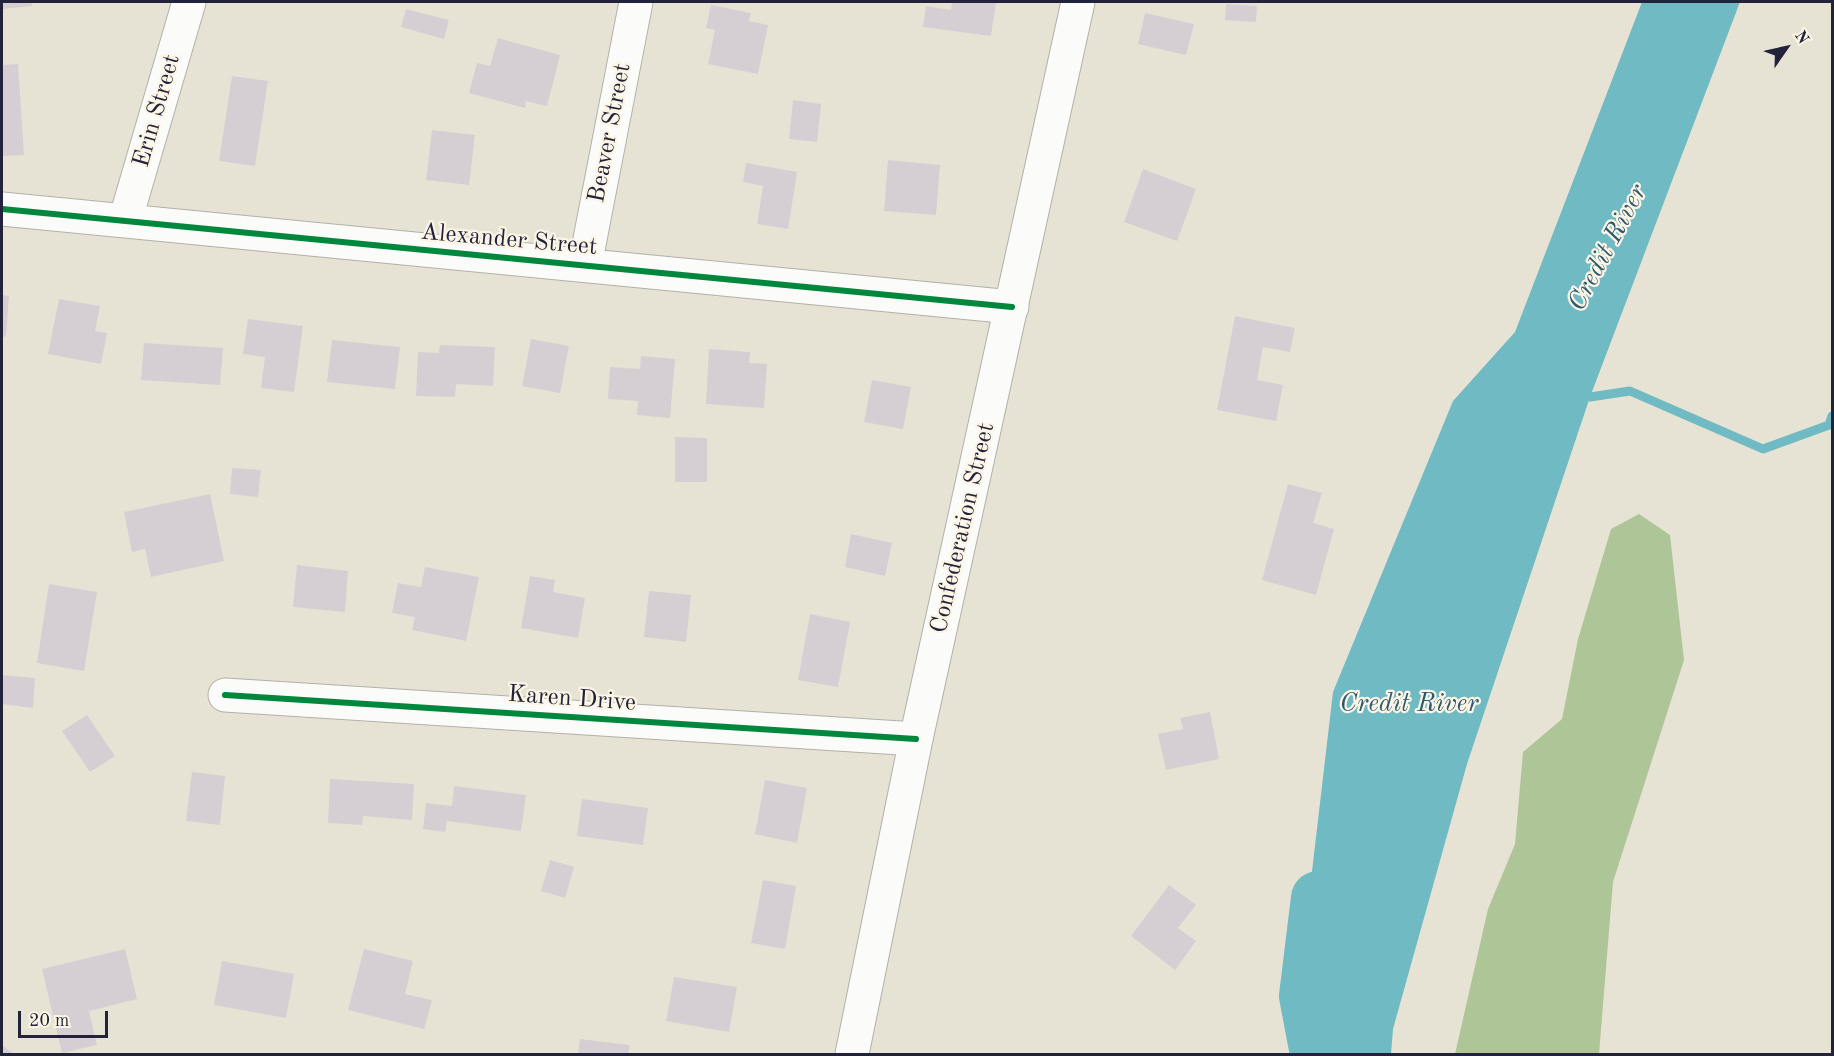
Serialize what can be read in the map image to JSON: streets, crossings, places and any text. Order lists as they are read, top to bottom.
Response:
{
  "streets": {
    "street": [
      "Erin Street",
      "Beaver Street",
      "Alexander Street",
      "Confederation Street",
      "Karen Drive"
    ]
  },
  "crossings": [
    ["Erin Street", "Alexander Street"],
    ["Beaver Street", "Alexander Street"],
    ["Alexander Street", "Confederation Street"],
    ["Confederation Street", "Karen Drive"]
  ],
  "water": ["Credit River"],
  "scale_bar": "20 m",
  "north": "top right"
}
